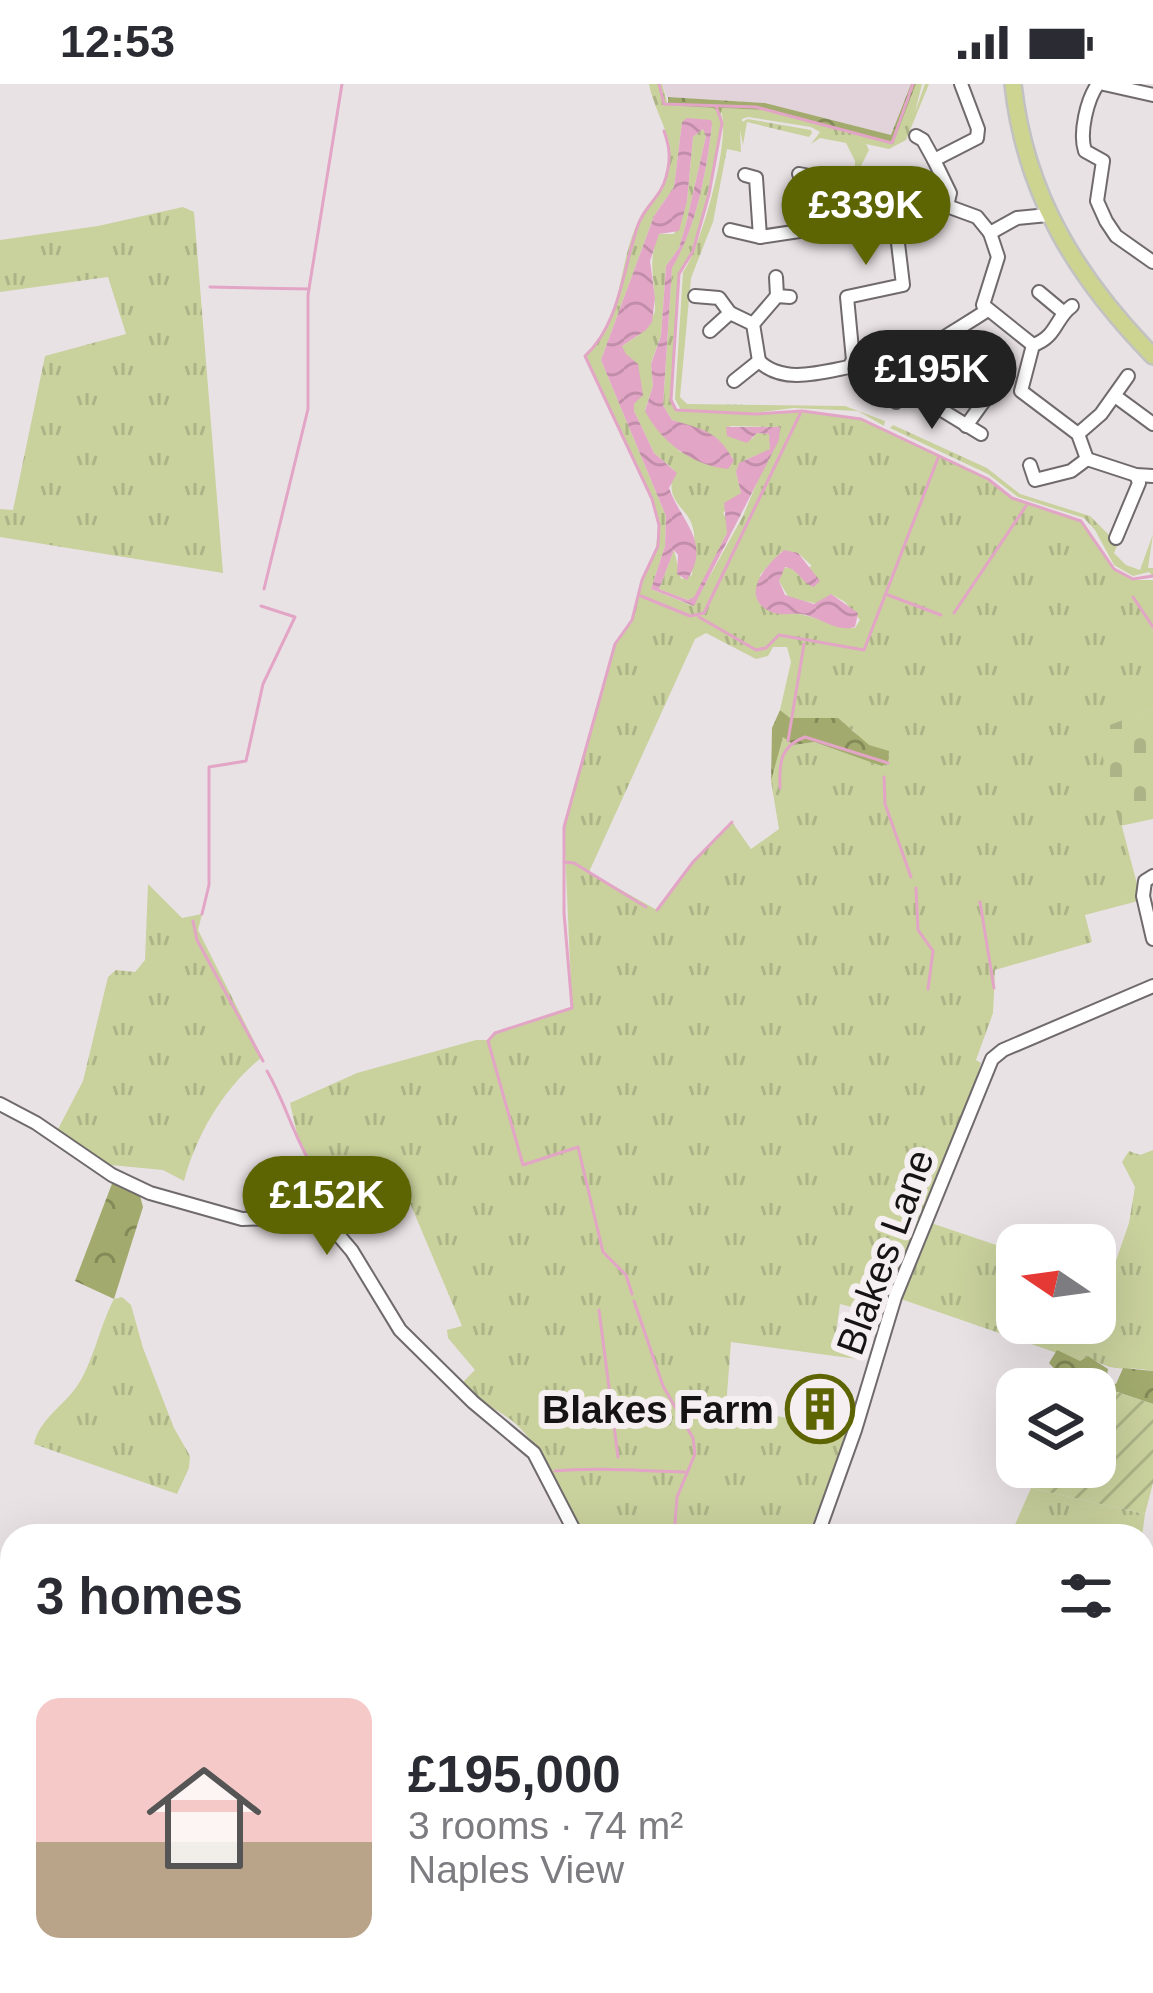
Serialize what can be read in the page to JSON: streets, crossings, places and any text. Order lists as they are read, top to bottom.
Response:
{
  "streets": {
    "street": ["Blakes Lane"]
  },
  "places": {
    "building": ["Blakes Farm"]
  },
  "north": "left",
  "page": {
    "status": "12:53",
    "price": ["£339K", "£195K", "£152K"],
    "heading": "3 homes",
    "list": [
      {
        "name": "£195,000",
        "note": "3 rooms · 74 m² · Naples View"
      }
    ]
  }
}
